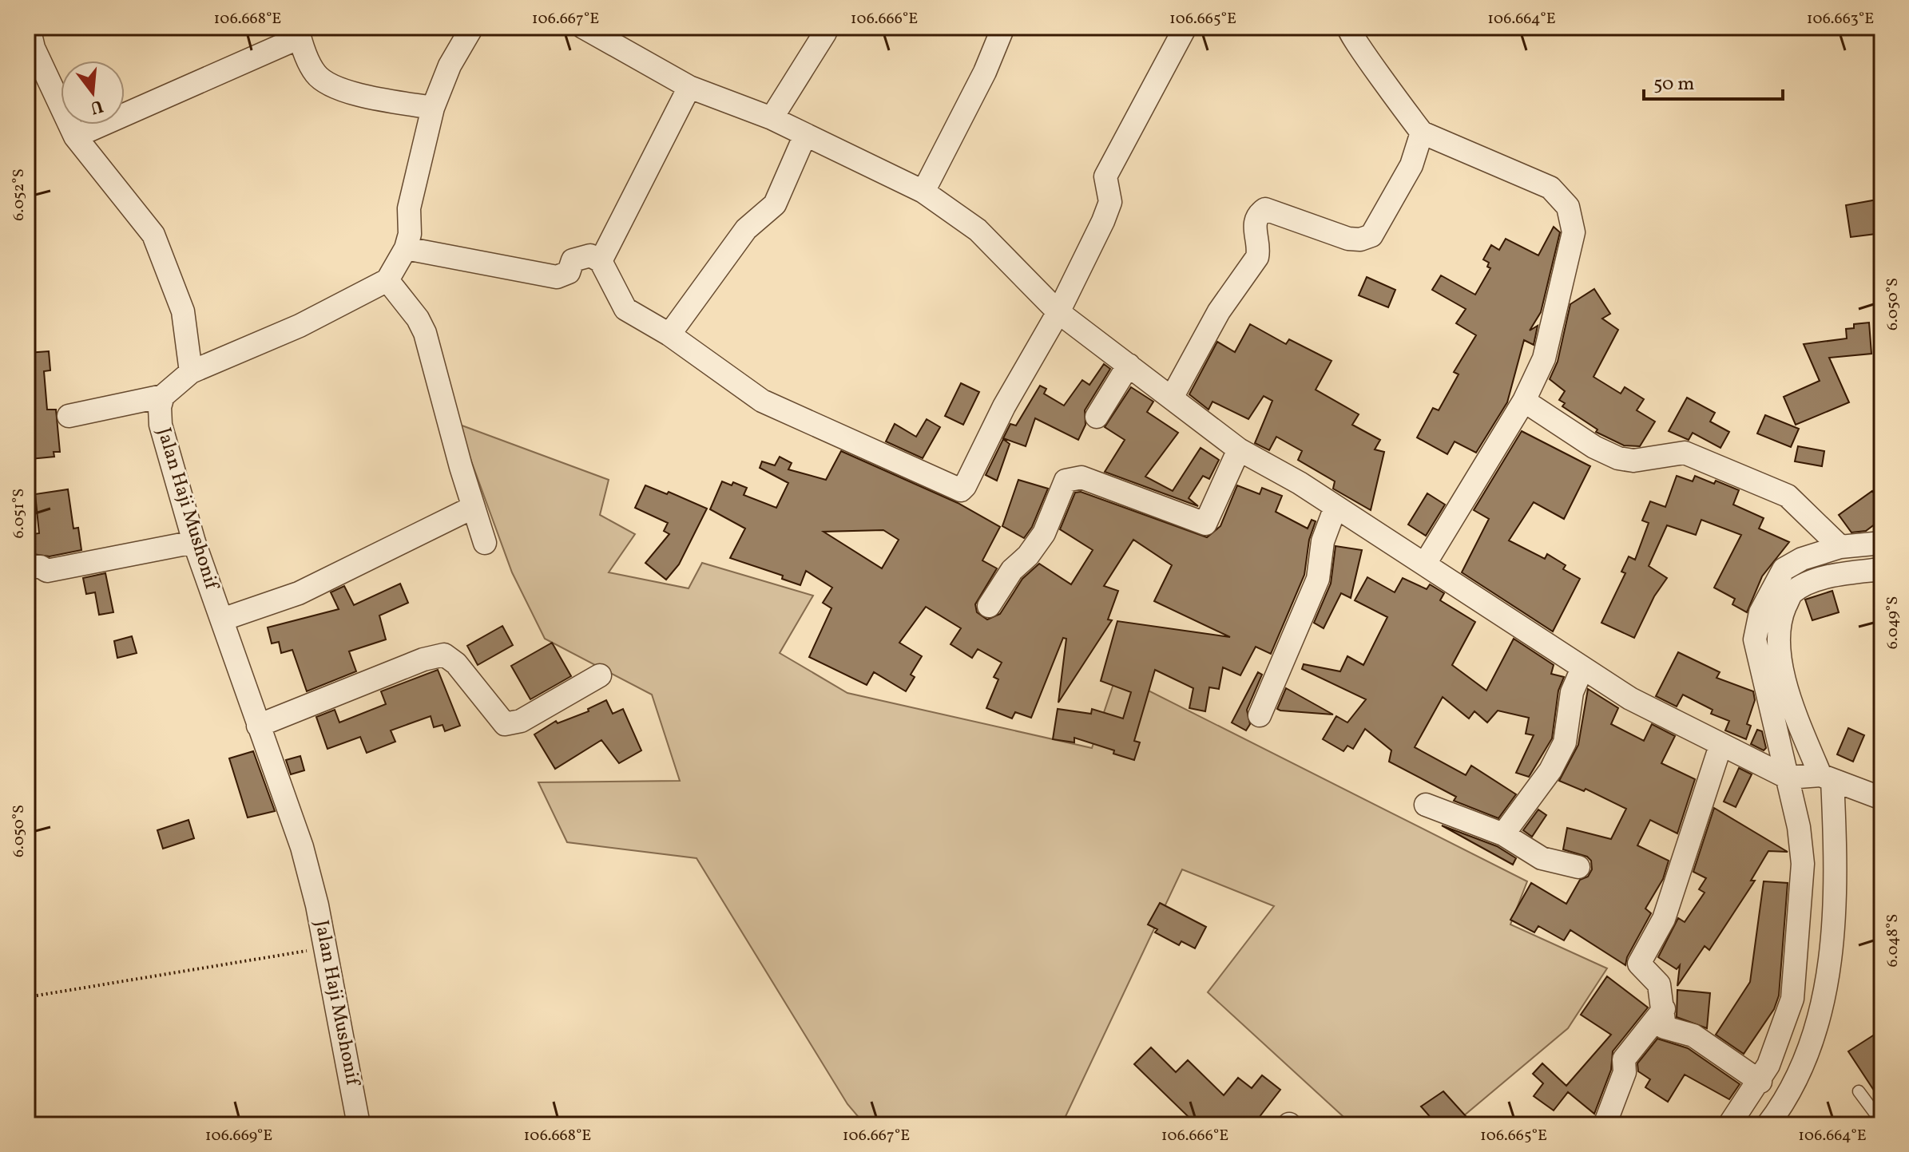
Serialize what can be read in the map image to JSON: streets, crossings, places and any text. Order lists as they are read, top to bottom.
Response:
{
  "streets": {
    "street": ["Jalan Haji Mushonif"]
  },
  "scale_bar": "50 m",
  "north": "bottom",
  "coordinates": [
    "106.668°E",
    "106.667°E",
    "106.666°E",
    "106.665°E",
    "106.664°E",
    "106.663°E",
    "6.052°S",
    "6.050°S",
    "6.051°S",
    "6.049°S",
    "6.048°S",
    "106.669°E"
  ]
}
